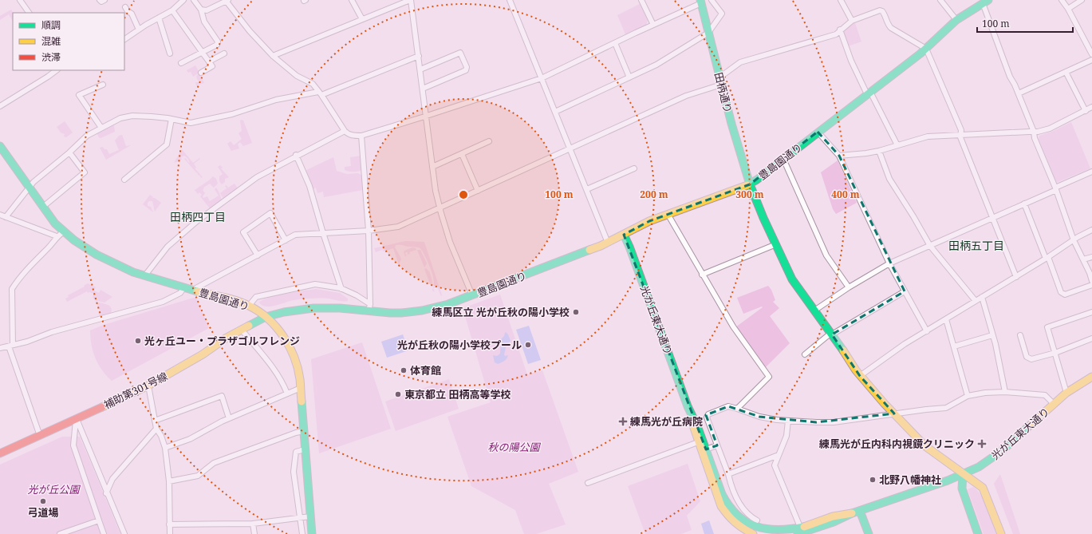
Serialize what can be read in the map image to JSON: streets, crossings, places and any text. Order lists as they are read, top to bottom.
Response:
{
  "streets": {
    "street": [
      "田柄通り",
      "豊島園通り",
      "光が丘東大通り",
      "補助第301号線"
    ]
  },
  "crossings": [
    ["田柄通り", "豊島園通り"],
    ["田柄通り", "光が丘東大通り"],
    ["豊島園通り", "光が丘東大通り"],
    ["豊島園通り", "補助第301号線"]
  ],
  "districts": ["田柄四丁目", "田柄五丁目"],
  "parks": ["秋の陽公園", "光が丘公園"],
  "places": {
    "other": [
      "練馬区立 光が丘秋の陽小学校",
      "光ヶ丘ユー・プラザゴルフレンジ",
      "光が丘秋の陽小学校プール",
      "体育館",
      "東京都立 田柄高等学校",
      "北野八幡神社",
      "弓道場"
    ],
    "health": ["練馬光が丘病院", "練馬光が丘内科内視鏡クリニック"]
  },
  "legend": ["順調", "混雑", "渋滞"],
  "scale_bar": "100 m",
  "rings": [
    "100 m",
    "200 m",
    "300 m",
    "400 m"
  ]
}
